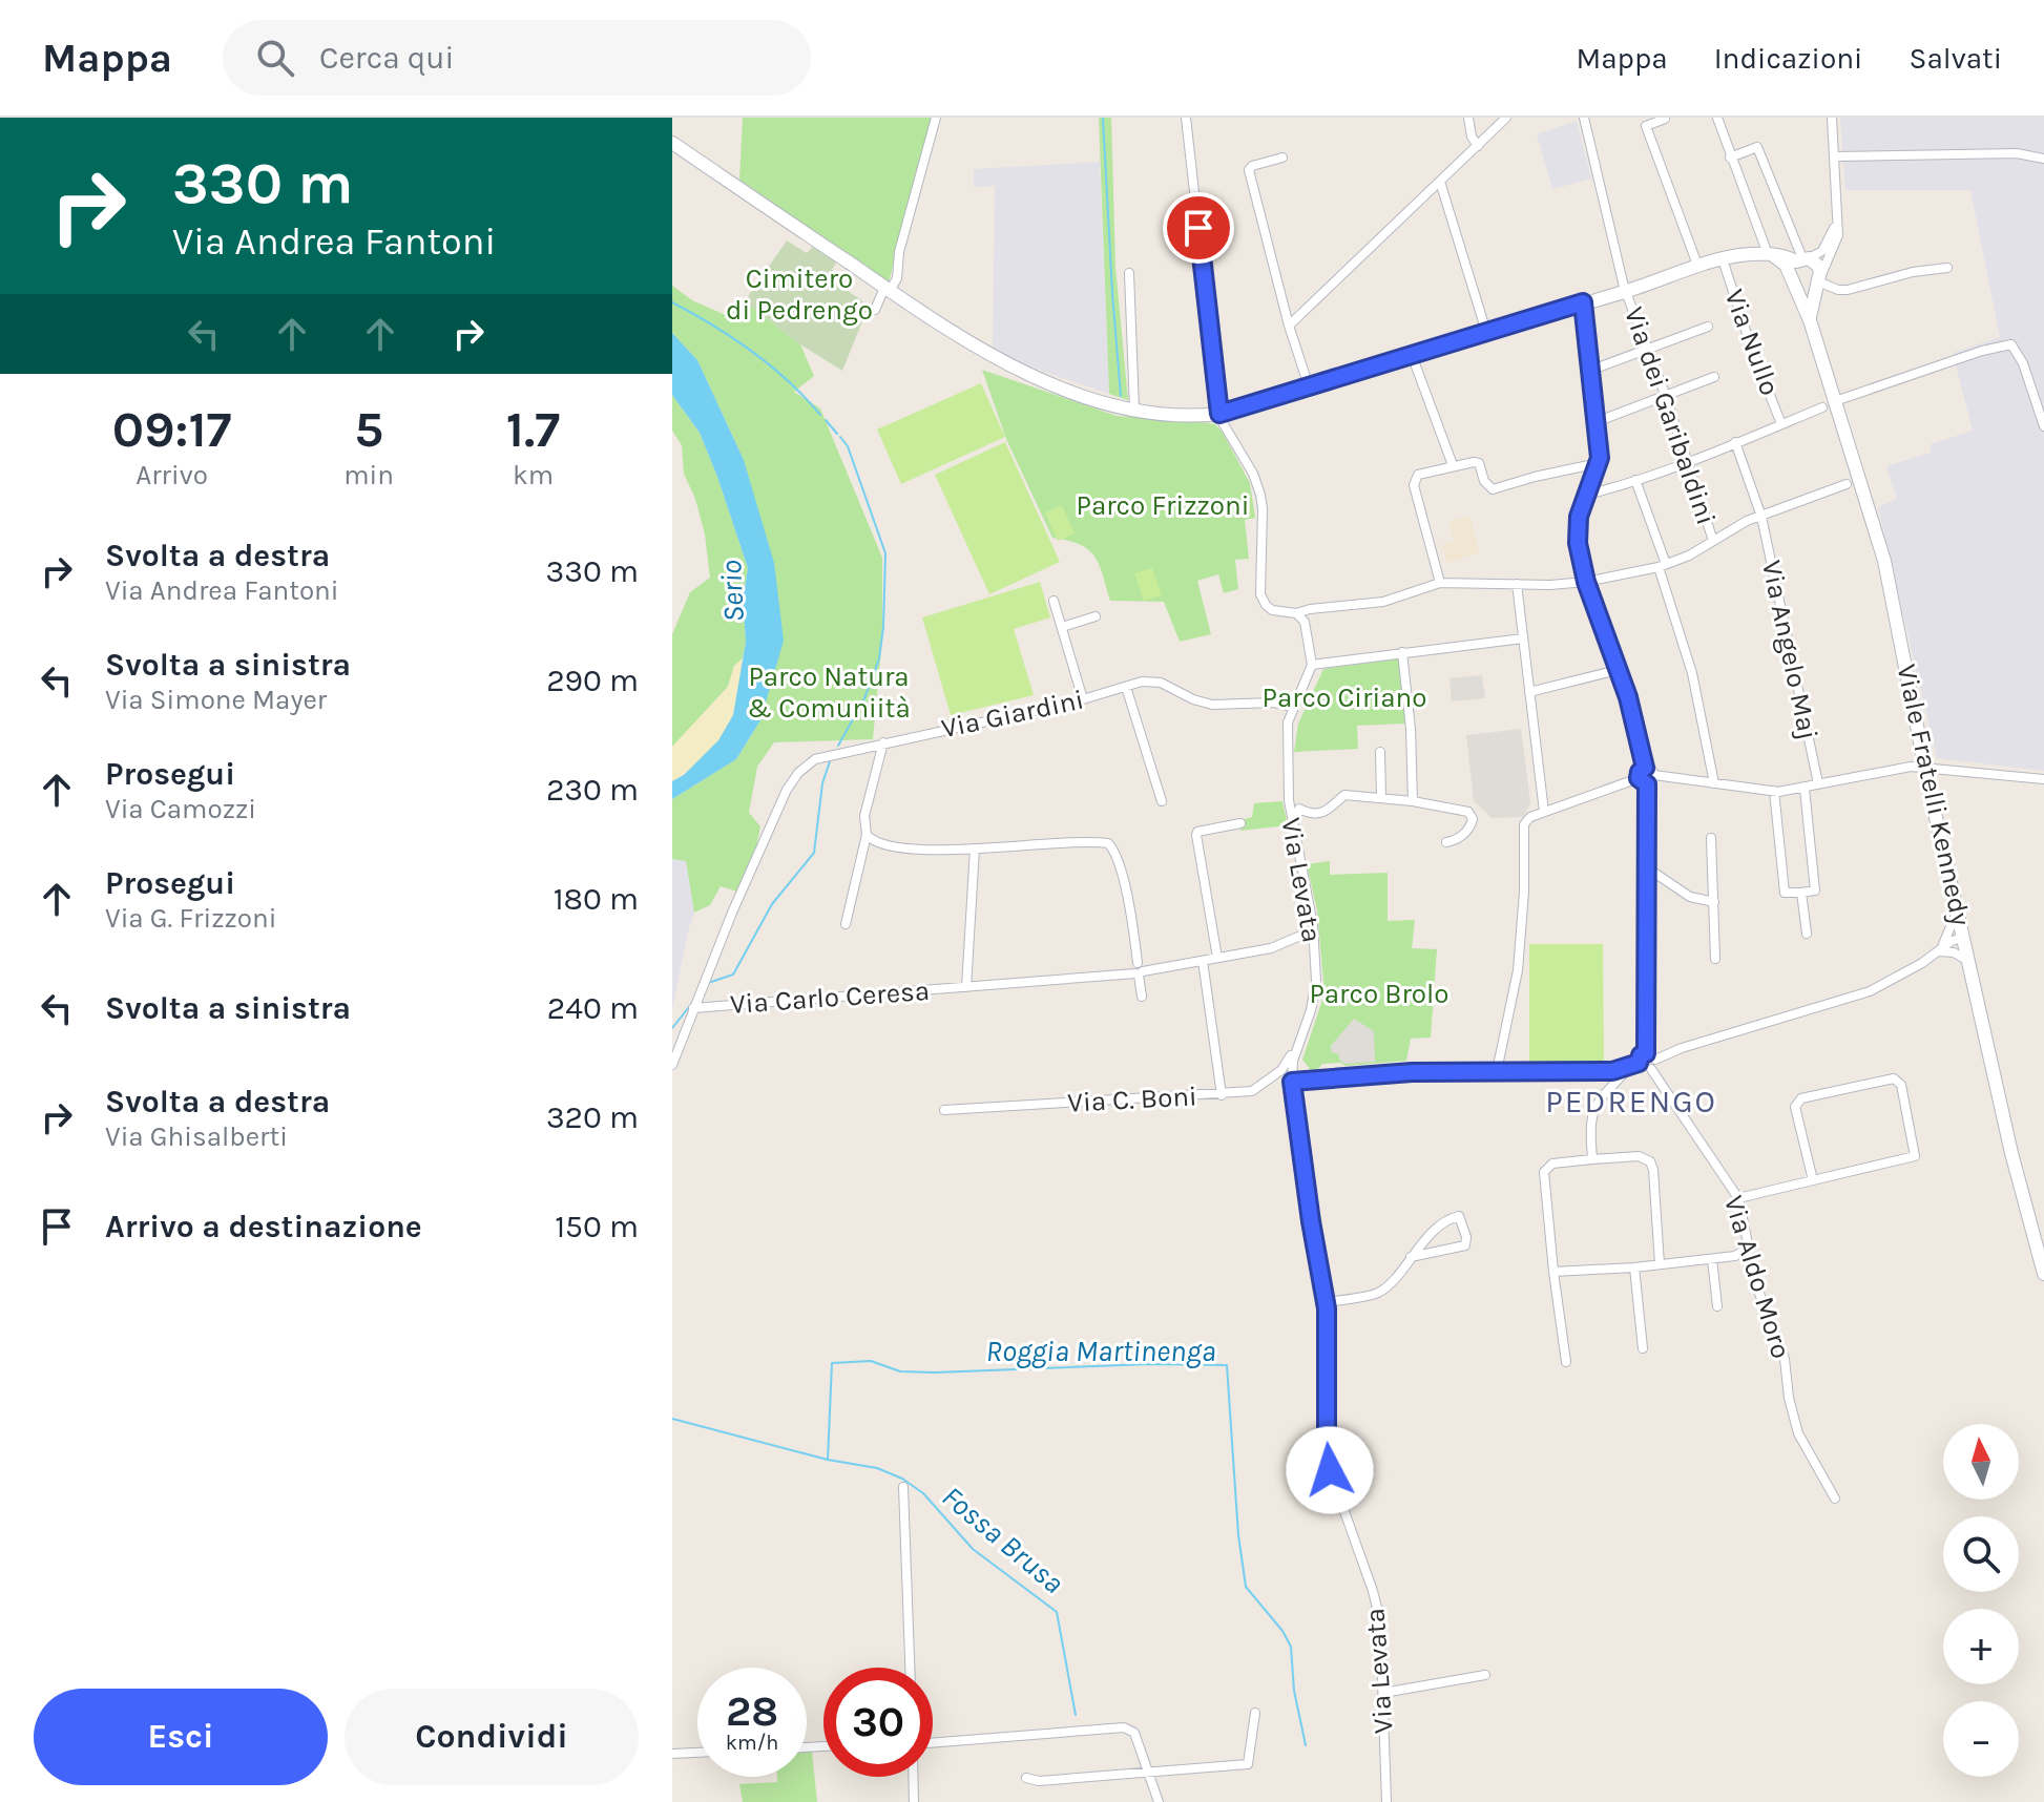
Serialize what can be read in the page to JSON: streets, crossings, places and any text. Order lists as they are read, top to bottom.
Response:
{
  "streets": {
    "street": [
      "Via Nullo",
      "Via dei Garibaldini",
      "Via Angelo Maj",
      "Via Giardini",
      "Viale Fratelli Kennedy",
      "Via Levata",
      "Via Carlo Ceresa",
      "Via C. Boni",
      "Via Aldo Moro"
    ]
  },
  "crossings": [
    ["Via Giardini", "Via Levata"],
    ["Via Giardini", "Via Carlo Ceresa"],
    ["Via Levata", "Via Carlo Ceresa"],
    ["Via Levata", "Via C. Boni"]
  ],
  "districts": ["PEDRENGO"],
  "water": ["Serio", "Roggia Martinenga", "Fossa Brusa"],
  "parks": [
    "Cimitero di Pedrengo",
    "Parco Frizzoni",
    "Parco Natura & Comuniità",
    "Parco Ciriano",
    "Parco Brolo"
  ],
  "north": "top",
  "page": {
    "header": "Mappa",
    "search": "Cerca qui",
    "nav": ["Mappa", "Indicazioni", "Salvati"],
    "turn": ["330 m", "Via Andrea Fantoni"],
    "eta": [
      "09:17",
      "Arrivo",
      "5",
      "min",
      "1.7",
      "km"
    ],
    "list": [
      {
        "name": "Svolta a destra",
        "note": "Via Andrea Fantoni",
        "value": "330 m"
      },
      {
        "name": "Svolta a sinistra",
        "note": "Via Simone Mayer",
        "value": "290 m"
      },
      {
        "name": "Prosegui",
        "note": "Via Camozzi",
        "value": "230 m"
      },
      {
        "name": "Prosegui",
        "note": "Via G. Frizzoni",
        "value": "180 m"
      },
      {
        "name": "Svolta a sinistra",
        "value": "240 m"
      },
      {
        "name": "Svolta a destra",
        "note": "Via Ghisalberti",
        "value": "320 m"
      },
      {
        "name": "Arrivo a destinazione",
        "value": "150 m"
      }
    ],
    "map_buttons": ["+", "−"],
    "speed": "28 km/h",
    "limit": "30",
    "buttons": ["Esci", "Condividi"]
  }
}
